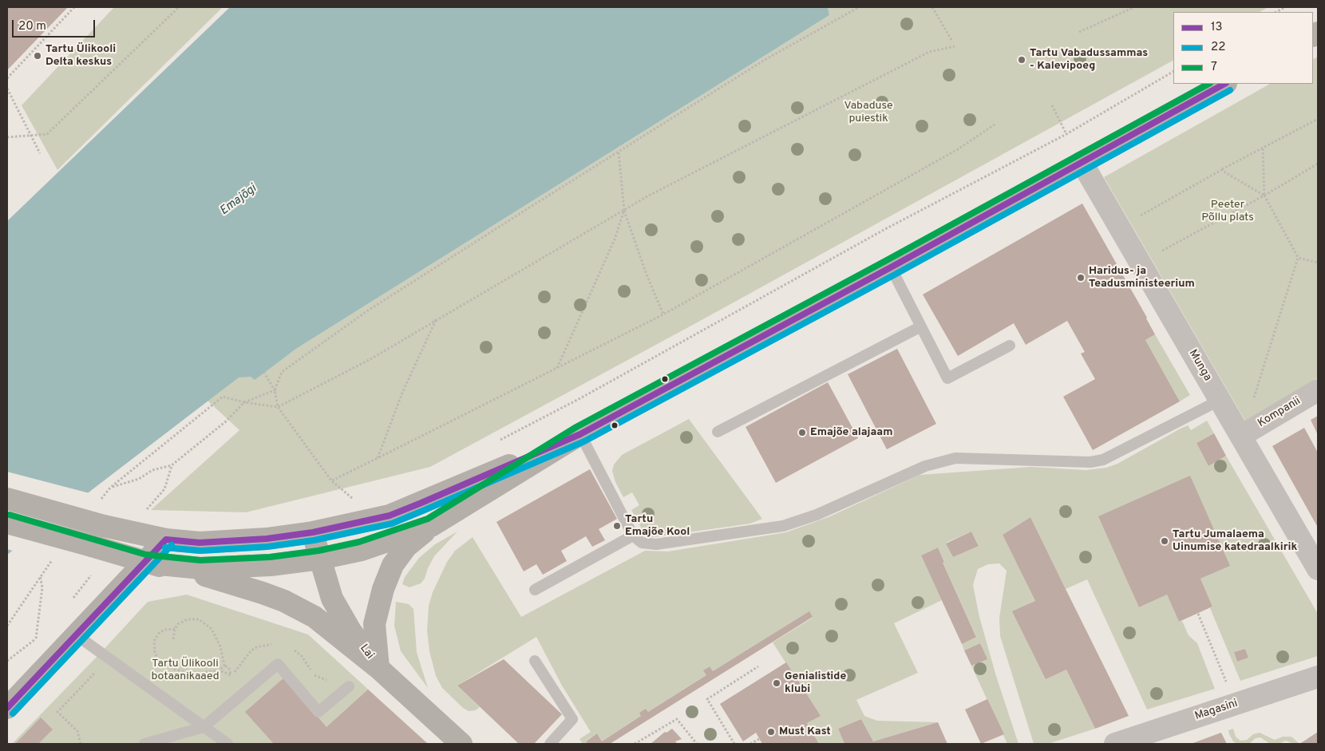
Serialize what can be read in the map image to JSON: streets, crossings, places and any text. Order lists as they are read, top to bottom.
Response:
{
  "streets": {
    "main road": ["Lai"],
    "street": ["Munga", "Kompanii", "Magasini"]
  },
  "crossings": [
    ["Munga", "Kompanii"]
  ],
  "water": ["Emajõgi"],
  "parks": ["Vabaduse puiestik", "Peeter Põllu plats", "Tartu Ülikooli botaanikaaed"],
  "places": [
    "Tartu Ülikooli Delta keskus",
    "Tartu Vabadussammas - Kalevipoeg",
    "Haridus- ja Teadusministeerium",
    "Emajõe alajaam",
    "Tartu Emajõe Kool",
    "Tartu Jumalaema Uinumise katedraalkirik",
    "Genialistide klubi",
    "Must Kast"
  ],
  "lines": ["transit line 13", "transit line 7", "transit line 22"],
  "legend": ["13", "22", "7"],
  "scale_bar": "20 m"
}
